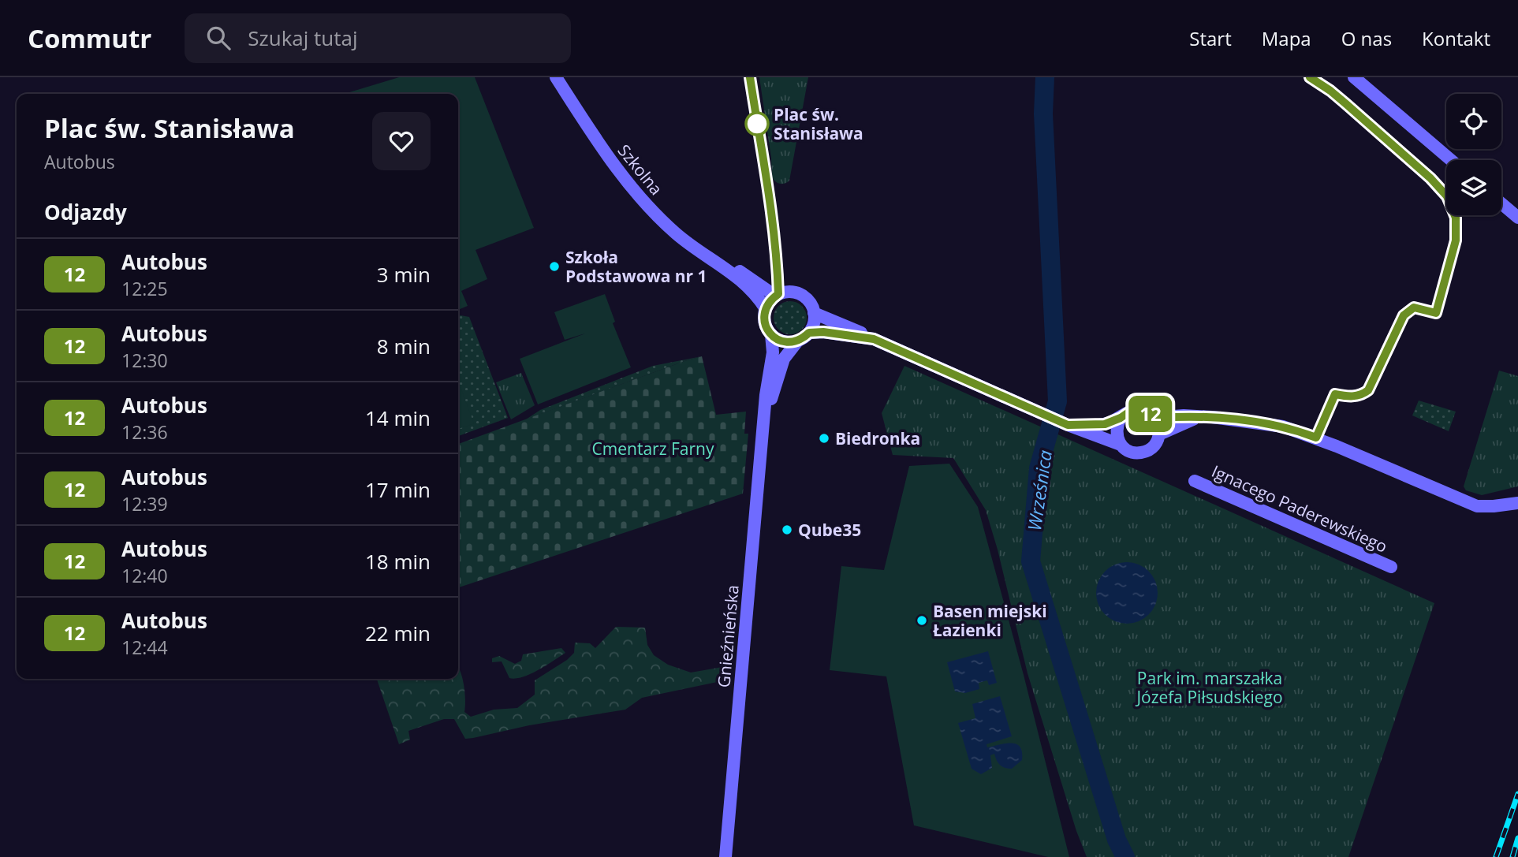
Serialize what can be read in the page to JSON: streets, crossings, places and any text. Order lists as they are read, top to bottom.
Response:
{
  "streets": {
    "street": ["Szkolna", "Ignacego Paderewskiego", "Gnieźnieńska"]
  },
  "crossings": [
    ["Szkolna", "Gnieźnieńska"]
  ],
  "water": ["Wrześnica"],
  "parks": ["Cmentarz Farny", "Park im. marszałka Józefa Piłsudskiego"],
  "places": [
    "Plac św. Stanisława",
    "Szkoła Podstawowa nr 1",
    "Biedronka",
    "Qube35",
    "Basen miejski Łazienki"
  ],
  "lines": ["bus line 12"],
  "page": {
    "header": "Commutr",
    "search": "Szukaj tutaj",
    "nav": [
      "Start",
      "Mapa",
      "O nas",
      "Kontakt"
    ],
    "on_map": "12",
    "heading": [
      ["Plac św. Stanisława", "Autobus"],
      "Odjazdy"
    ],
    "list": [
      {
        "mark": "12",
        "name": "Autobus",
        "note": "12:25",
        "value": "3 min"
      },
      {
        "mark": "12",
        "name": "Autobus",
        "note": "12:30",
        "value": "8 min"
      },
      {
        "mark": "12",
        "name": "Autobus",
        "note": "12:36",
        "value": "14 min"
      },
      {
        "mark": "12",
        "name": "Autobus",
        "note": "12:39",
        "value": "17 min"
      },
      {
        "mark": "12",
        "name": "Autobus",
        "note": "12:40",
        "value": "18 min"
      },
      {
        "mark": "12",
        "name": "Autobus",
        "note": "12:44",
        "value": "22 min"
      }
    ]
  }
}
